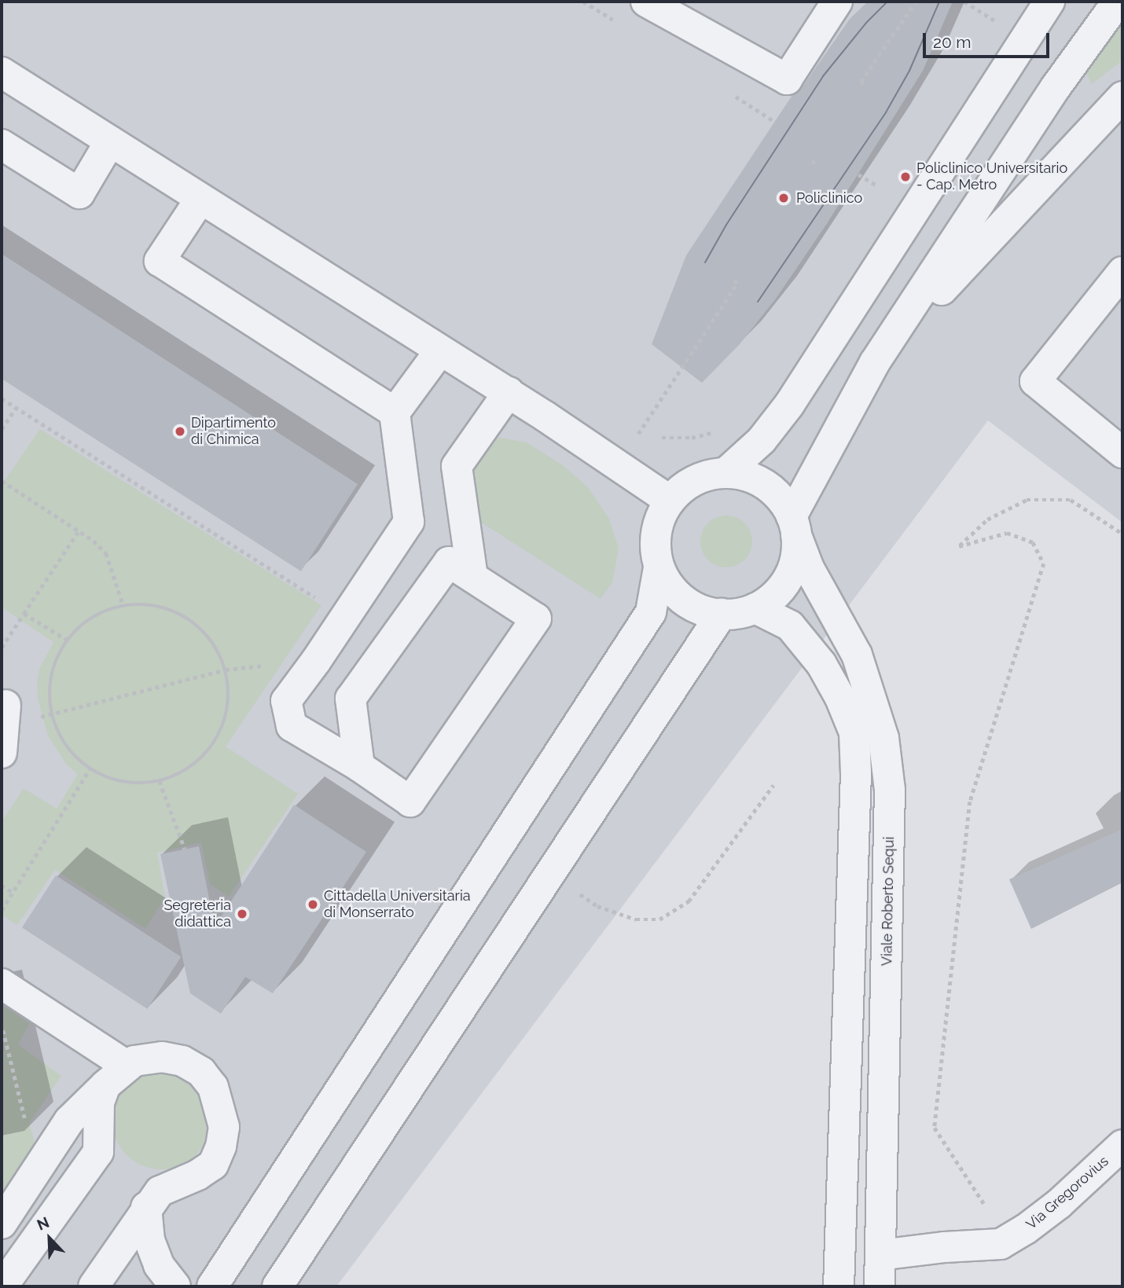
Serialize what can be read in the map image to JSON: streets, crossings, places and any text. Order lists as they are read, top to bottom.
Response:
{
  "streets": {
    "street": ["Viale Roberto Sequi", "Via Gregorovius"]
  },
  "crossings": [
    ["Viale Roberto Sequi", "Via Gregorovius"]
  ],
  "places": [
    "Policlinico Universitario - Cap. Metro",
    "Policlinico",
    "Dipartimento di Chimica",
    "Cittadella Universitaria di Monserrato",
    "Segreteria didattica"
  ],
  "scale_bar": "20 m",
  "north": "top left"
}
